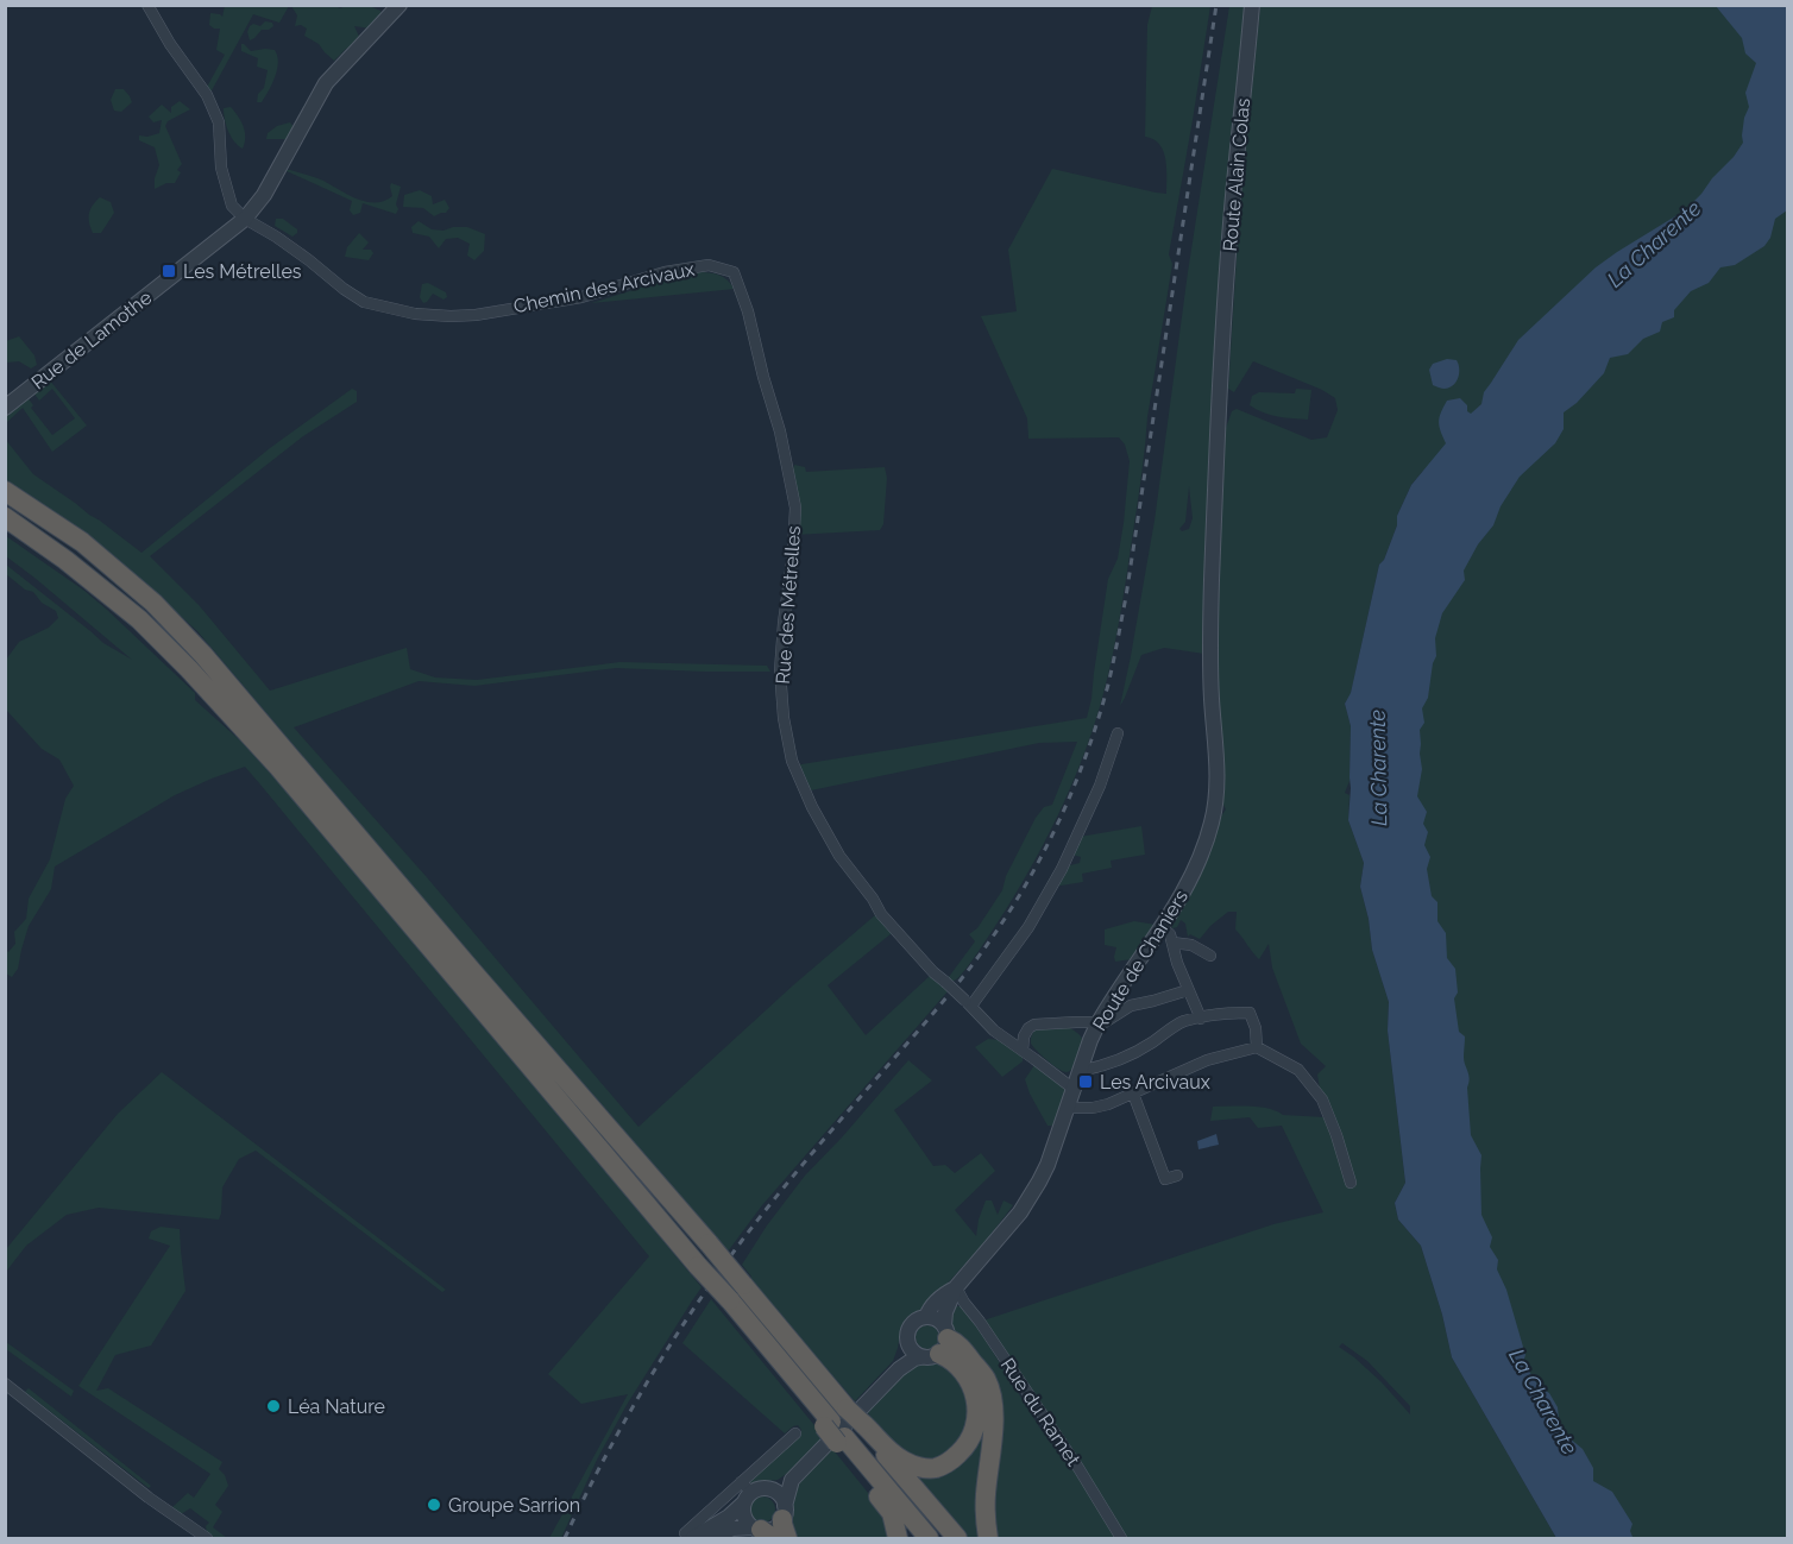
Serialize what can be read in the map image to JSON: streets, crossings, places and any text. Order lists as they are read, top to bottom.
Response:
{
  "streets": {
    "street": [
      "Route Alain Colas",
      "Chemin des Arcivaux",
      "Rue de Lamothe",
      "Rue des Métrelles",
      "Route de Chaniers",
      "Rue du Ramet"
    ]
  },
  "crossings": [
    ["Route Alain Colas", "Route de Chaniers"],
    ["Chemin des Arcivaux", "Rue de Lamothe"],
    ["Chemin des Arcivaux", "Rue des Métrelles"],
    ["Rue des Métrelles", "Route de Chaniers"],
    ["Route de Chaniers", "Rue du Ramet"]
  ],
  "water": ["La Charente"],
  "places": {
    "transit": ["Les Métrelles", "Les Arcivaux"],
    "other": ["Léa Nature", "Groupe Sarrion"]
  }
}
